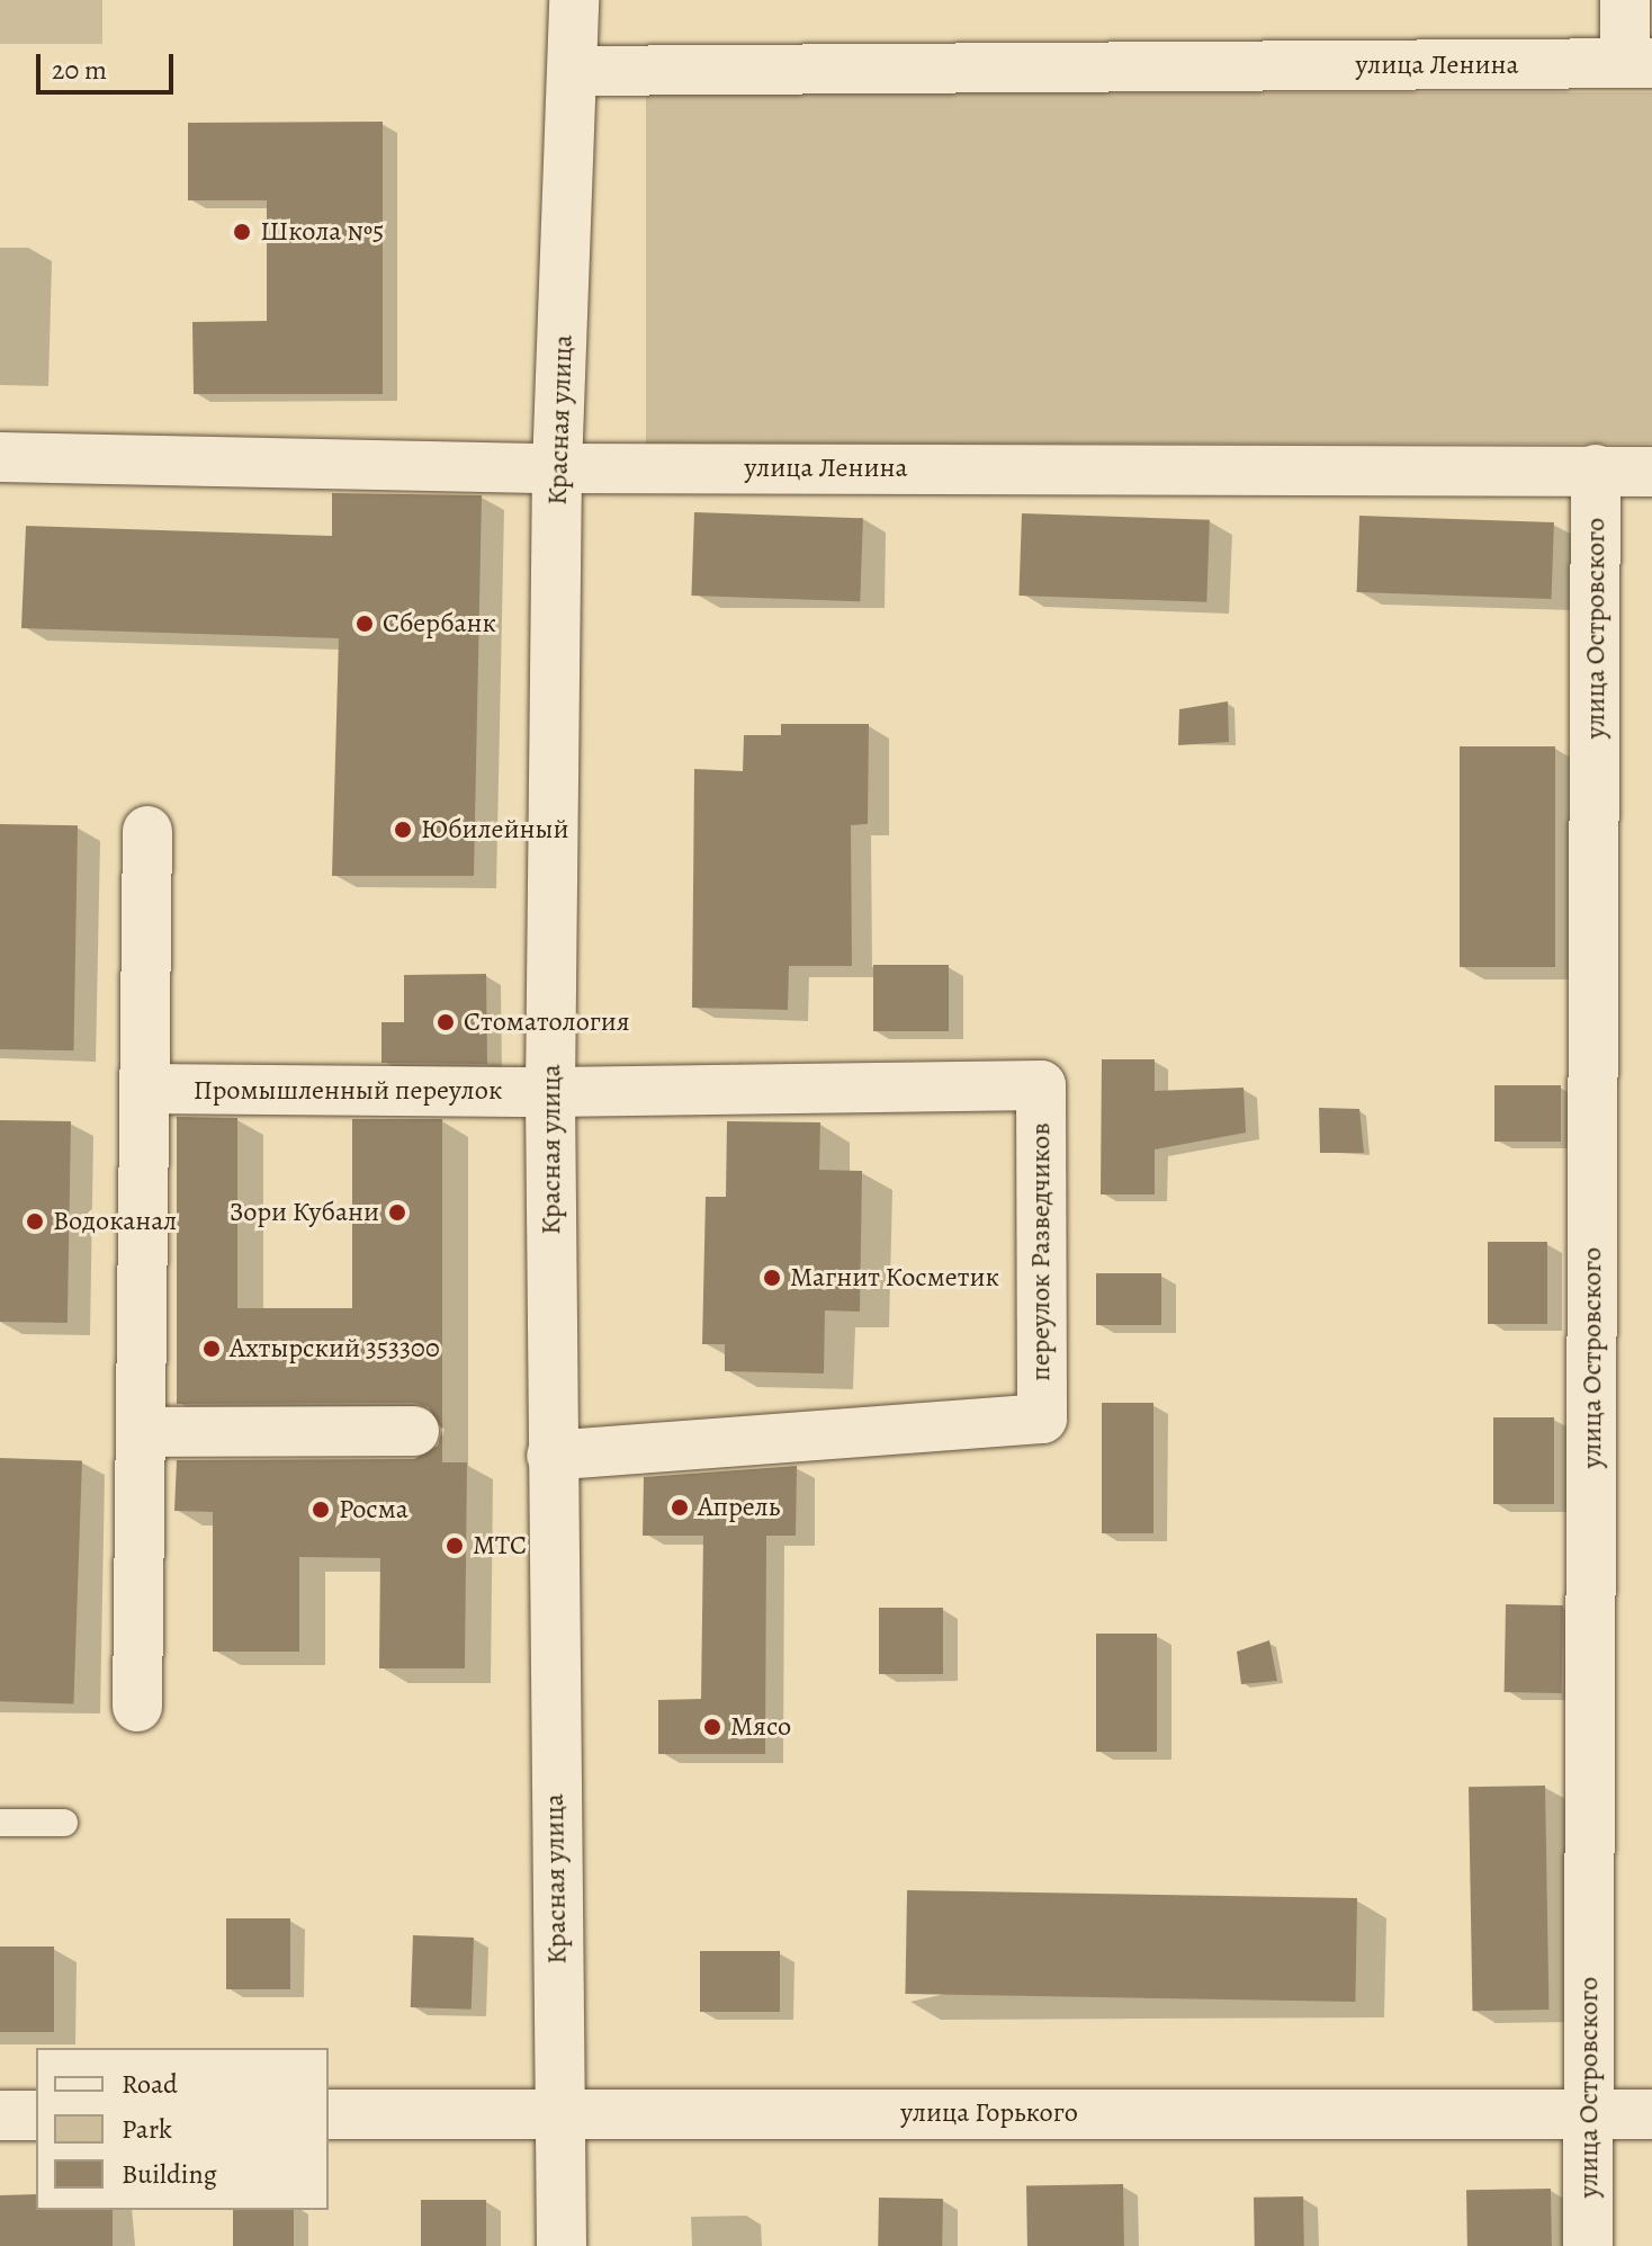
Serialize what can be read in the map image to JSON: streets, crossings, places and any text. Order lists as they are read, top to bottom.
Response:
{
  "streets": {
    "street": [
      "улица Ленина",
      "Красная улица",
      "улица Островского",
      "Промышленный переулок",
      "переулок Разведчиков",
      "улица Горького"
    ]
  },
  "crossings": [
    ["улица Ленина", "Красная улица"],
    ["улица Ленина", "улица Островского"],
    ["Красная улица", "Промышленный переулок"],
    ["Красная улица", "переулок Разведчиков"],
    ["Красная улица", "улица Горького"],
    ["улица Островского", "улица Горького"],
    ["Промышленный переулок", "переулок Разведчиков"]
  ],
  "places": [
    "Школа №5",
    "Сбербанк",
    "Юбилейный",
    "Стоматология",
    "Зори Кубани",
    "Водоканал",
    "Магнит Косметик",
    "Ахтырский 353300",
    "Апрель",
    "Росма",
    "МТС",
    "Мясо"
  ],
  "legend": ["Road", "Park", "Building"],
  "scale_bar": "20 m"
}
